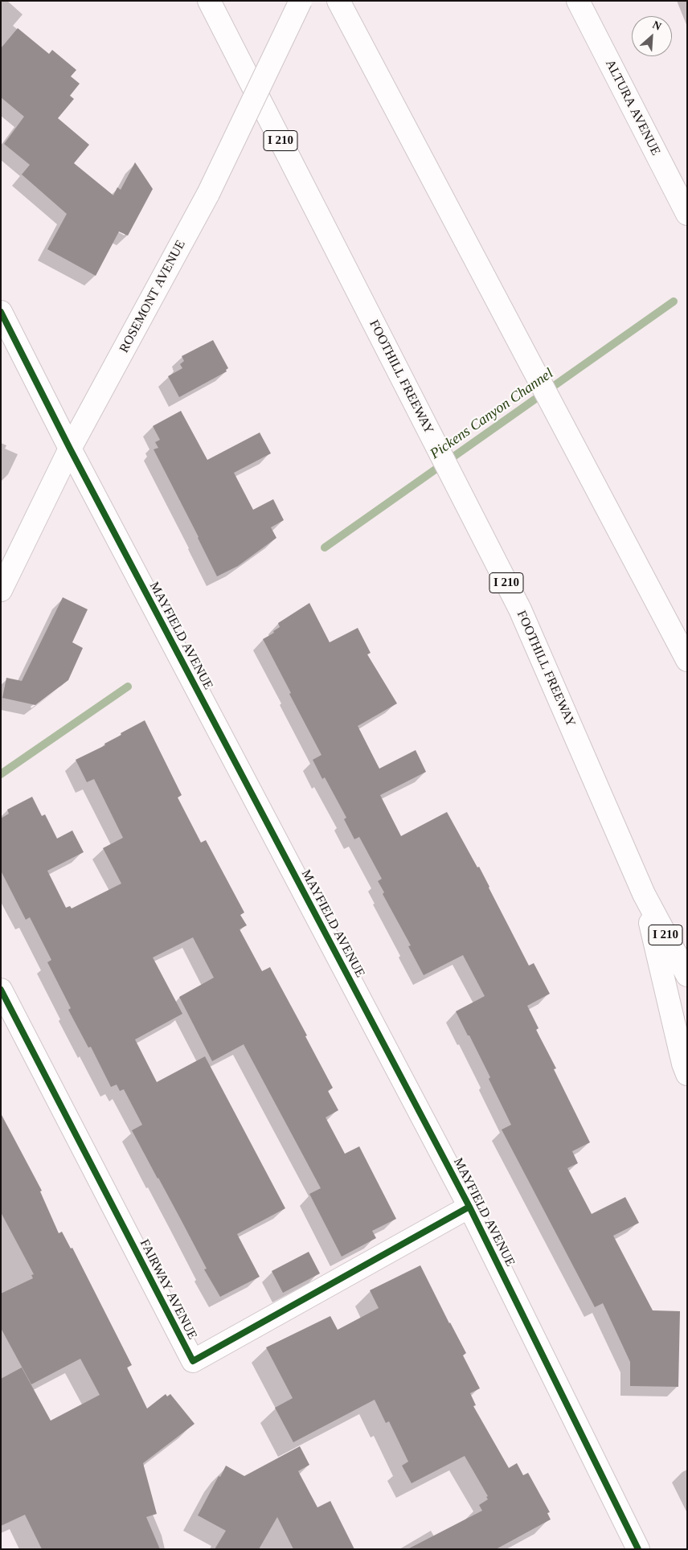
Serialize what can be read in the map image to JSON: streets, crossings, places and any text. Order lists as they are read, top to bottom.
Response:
{
  "streets": {
    "main road": [
      "ALTURA AVENUE",
      "I 210",
      "ROSEMONT AVENUE",
      "FOOTHILL FREEWAY",
      "MAYFIELD AVENUE",
      "FAIRWAY AVENUE"
    ]
  },
  "crossings": [
    ["ROSEMONT AVENUE", "MAYFIELD AVENUE"],
    ["MAYFIELD AVENUE", "FAIRWAY AVENUE"]
  ],
  "water": ["Pickens Canyon Channel"],
  "north": "top right"
}
